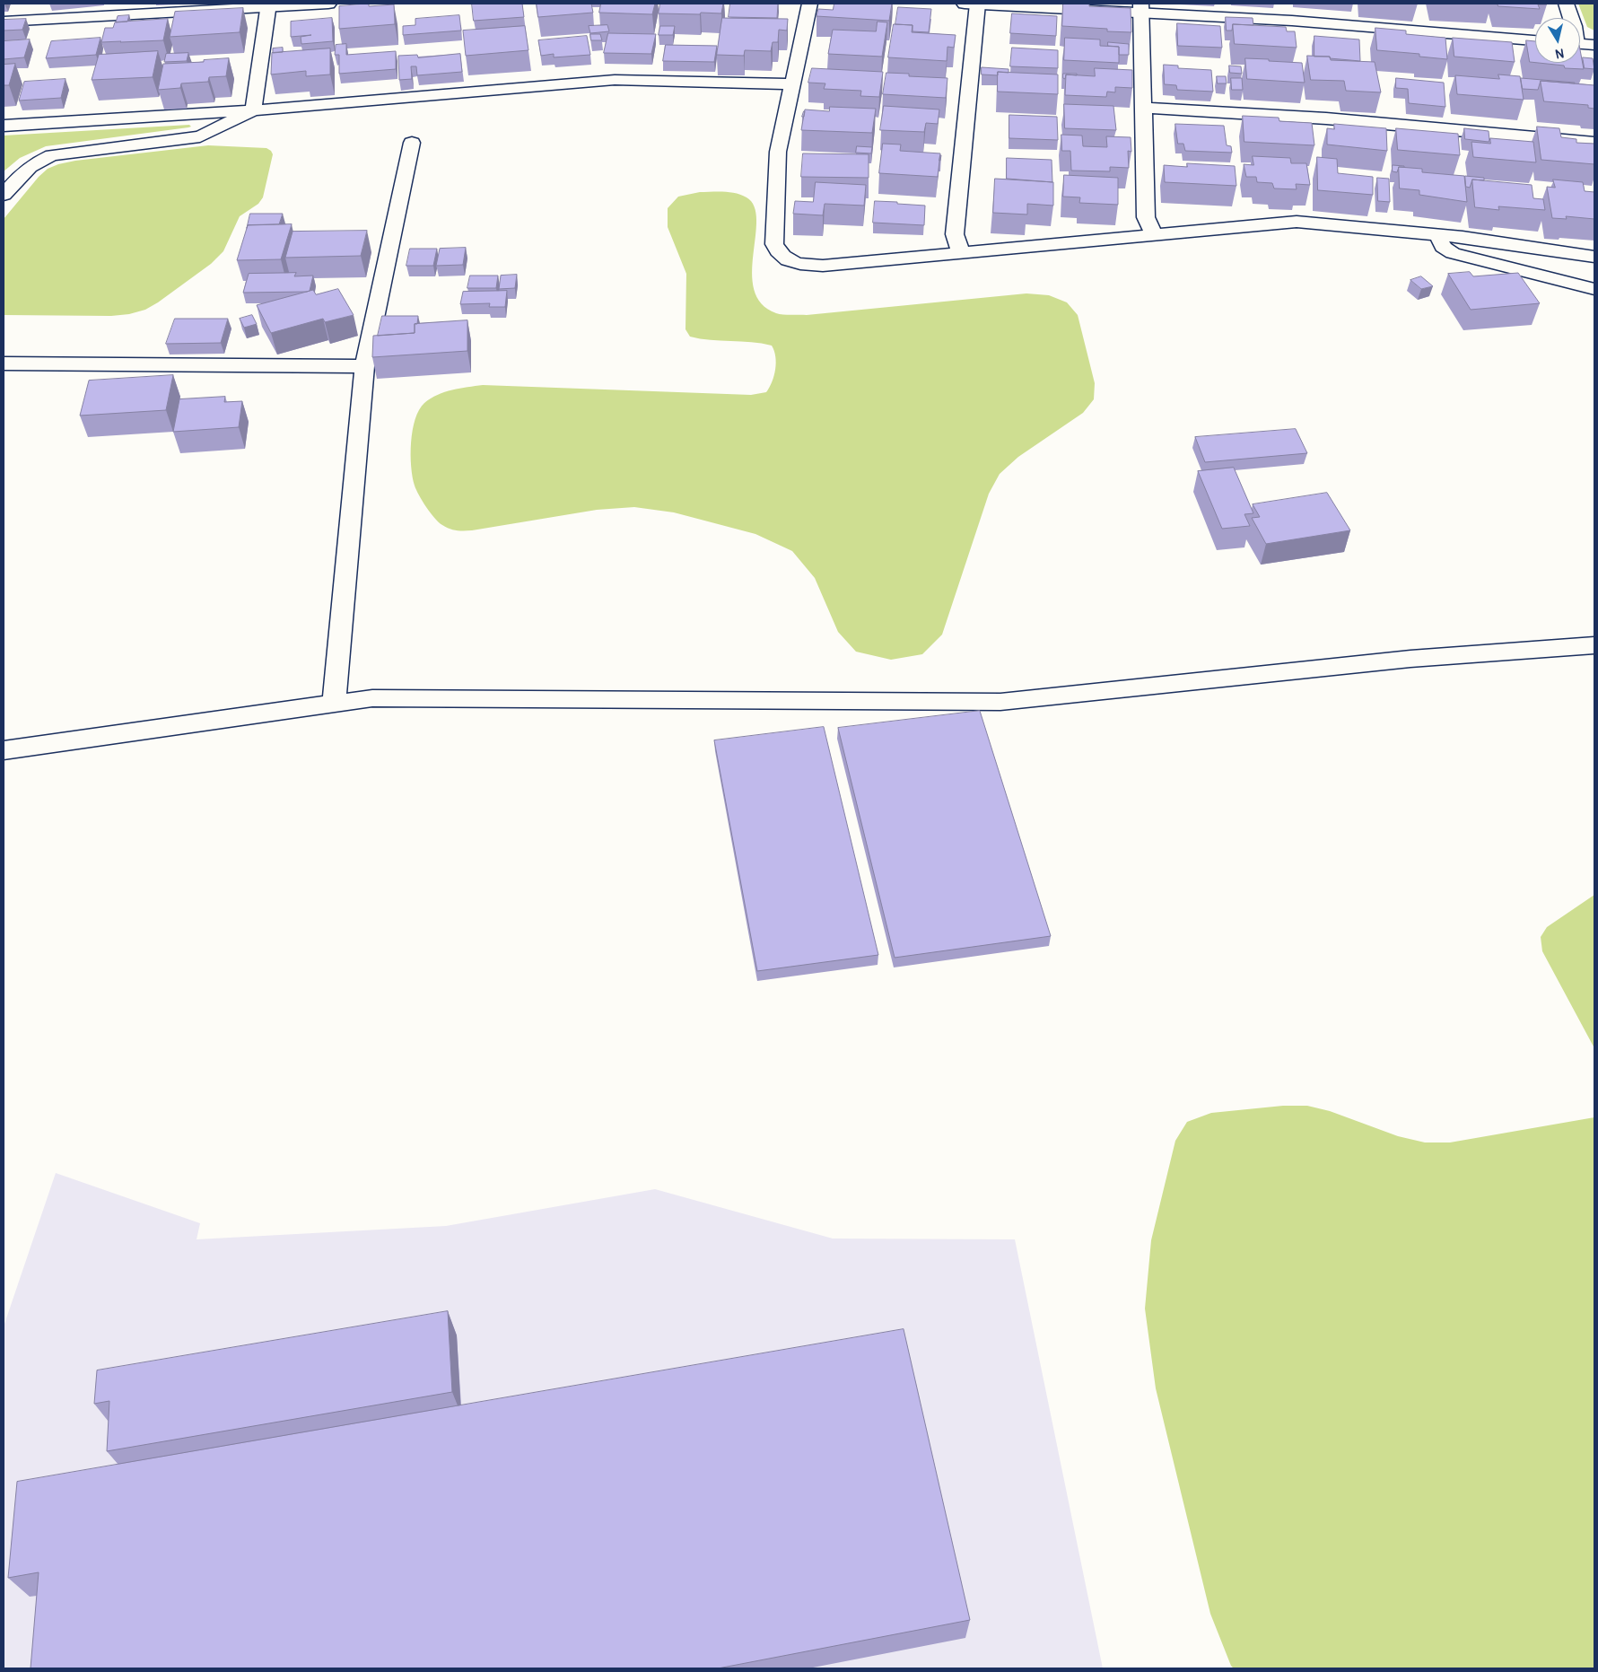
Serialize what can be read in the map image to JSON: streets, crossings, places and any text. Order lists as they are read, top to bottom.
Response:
{
  "north": "bottom"
}
